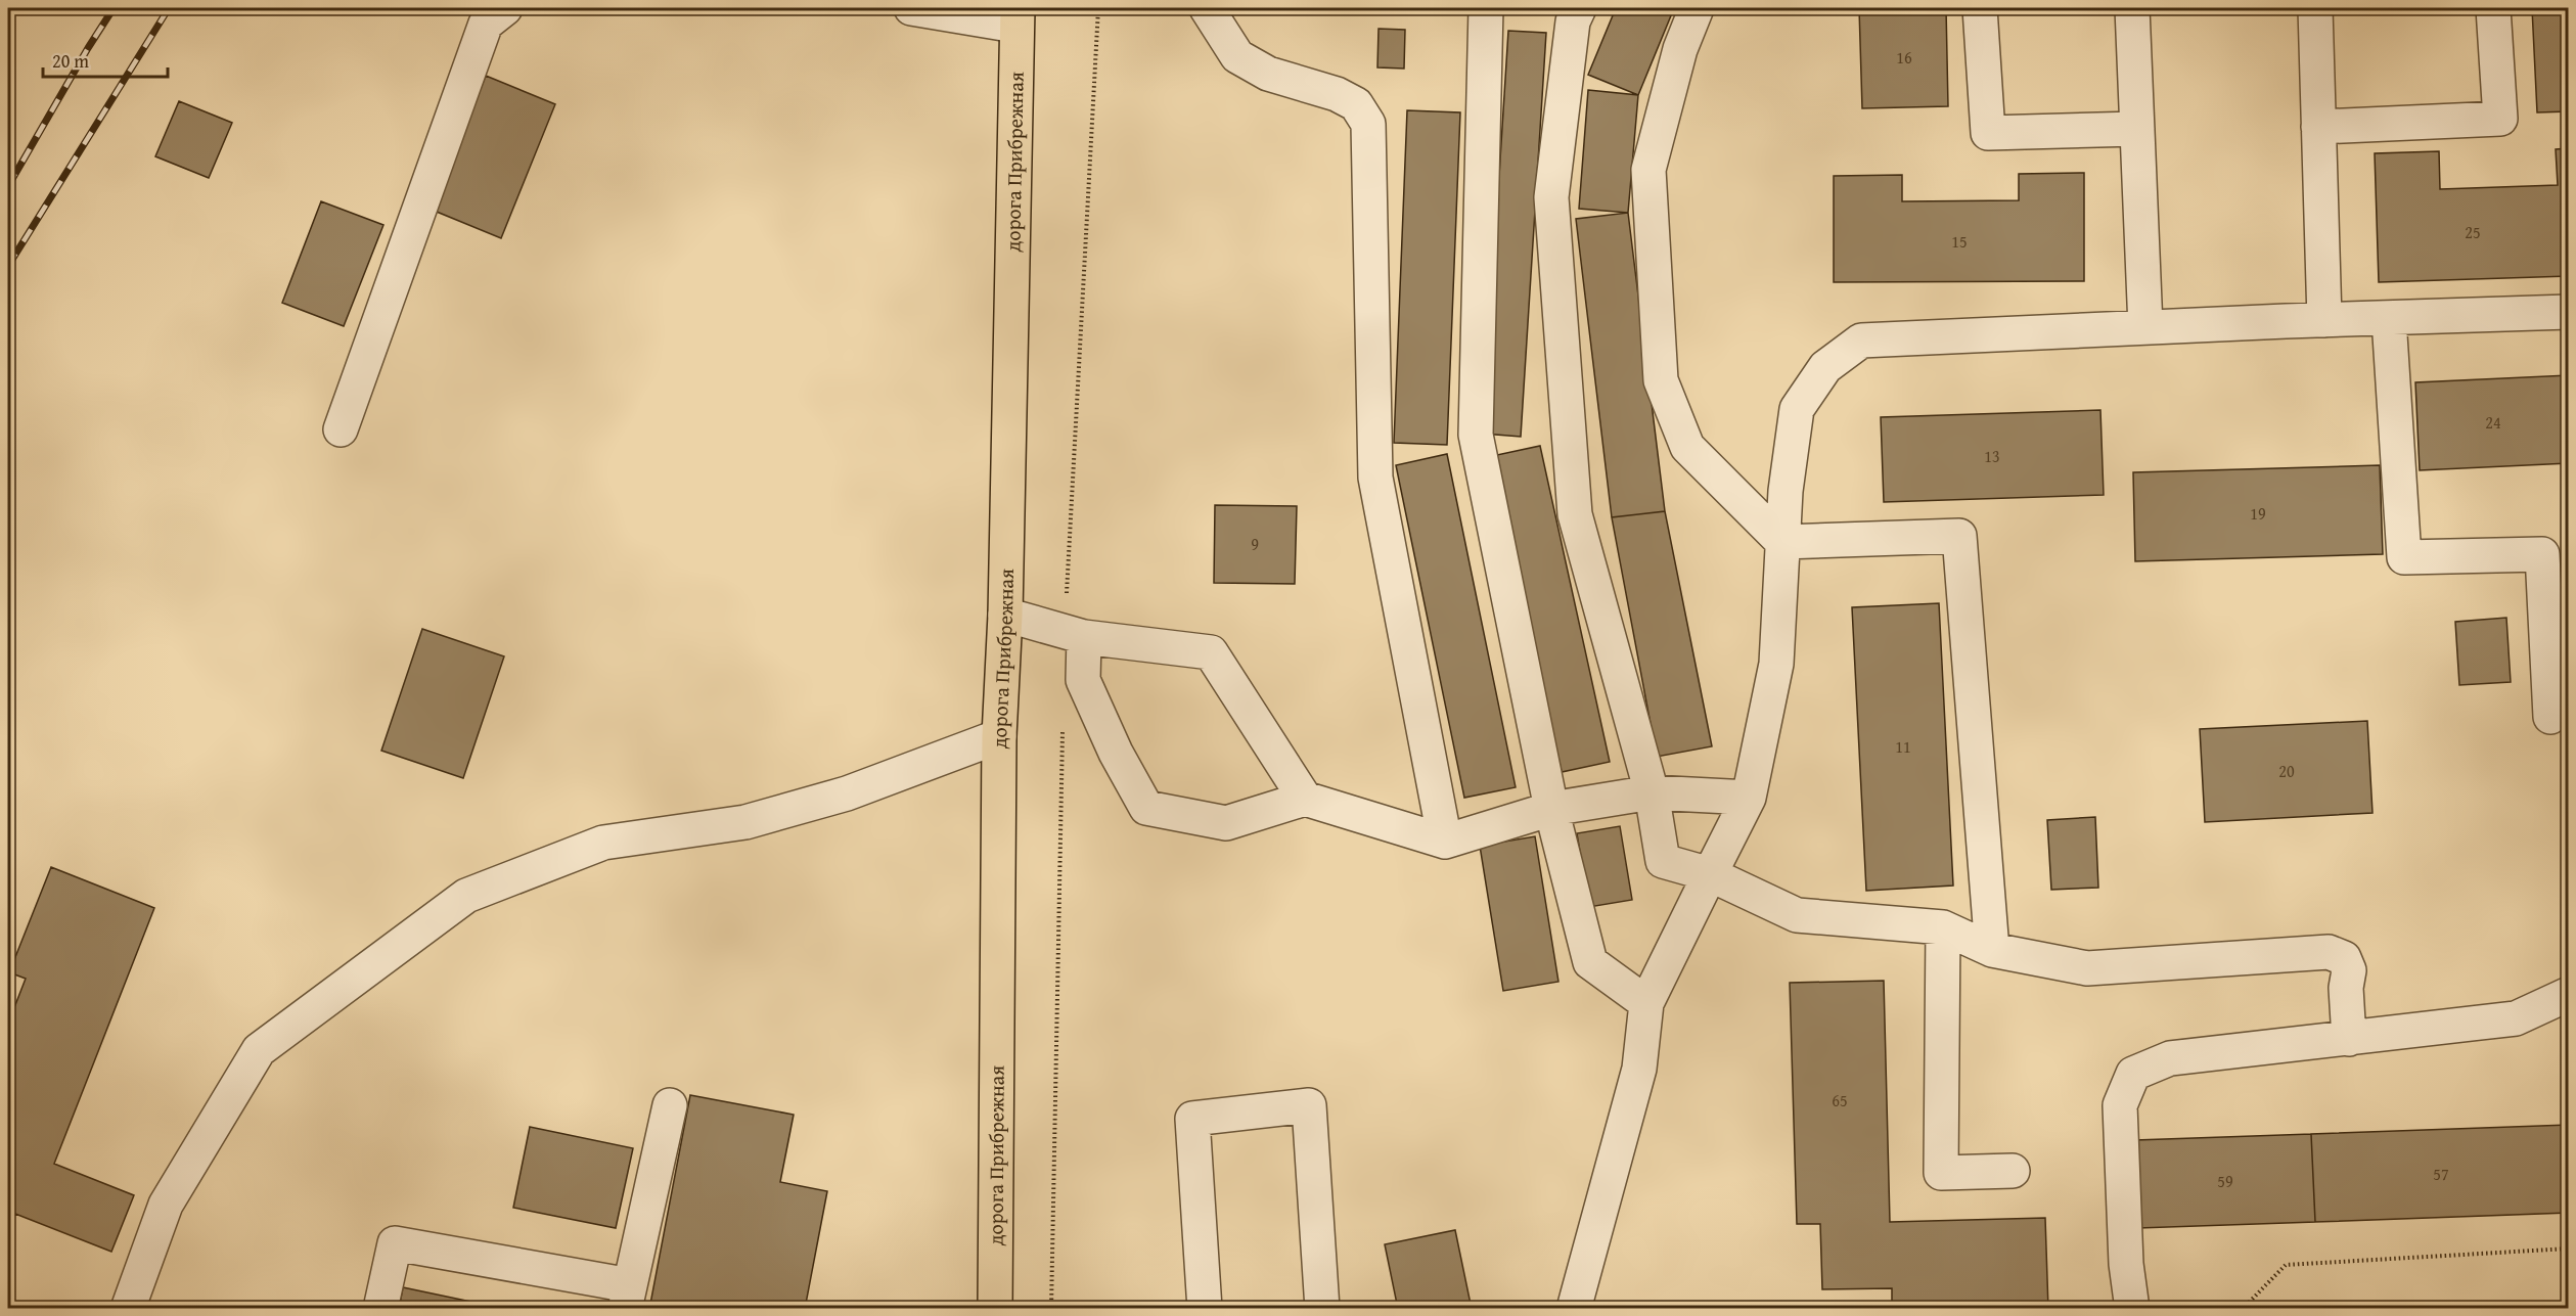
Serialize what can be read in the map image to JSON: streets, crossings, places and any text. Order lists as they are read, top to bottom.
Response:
{
  "streets": {
    "highway": ["дорога Прибрежная"]
  },
  "house_numbers": [
    "16",
    "25",
    "15",
    "24",
    "13",
    "19",
    "9",
    "11",
    "20",
    "65",
    "57",
    "59"
  ],
  "scale_bar": "20 m"
}
